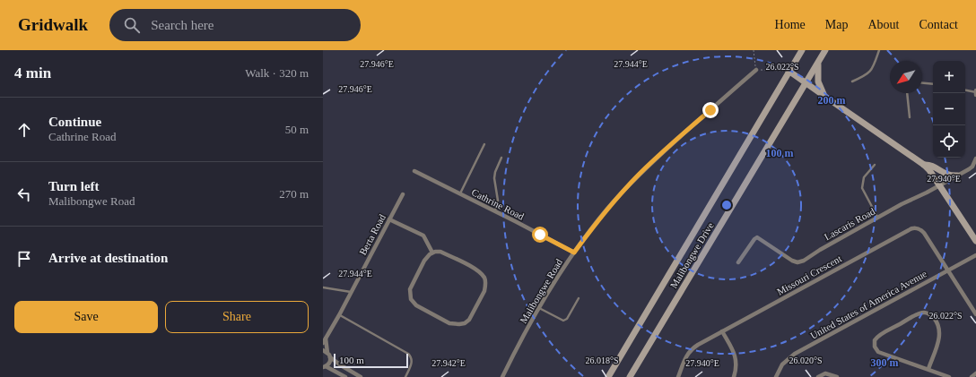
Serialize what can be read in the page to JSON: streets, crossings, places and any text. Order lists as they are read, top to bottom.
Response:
{
  "streets": {
    "main road": ["Malibongwe Drive"],
    "street": [
      "Cathrine Road",
      "Lascaris Road",
      "Berta Road",
      "Missouri Crescent",
      "Malibongwe Road",
      "United States of America Avenue"
    ]
  },
  "crossings": [
    ["Cathrine Road", "Malibongwe Road"],
    ["Missouri Crescent", "United States of America Avenue"]
  ],
  "scale_bar": "100 m",
  "north": "bottom left",
  "page": {
    "header": "Gridwalk",
    "search": "Search here",
    "nav": [
      "Home",
      "Map",
      "About",
      "Contact"
    ],
    "heading": ["4 min", "Walk · 320 m"],
    "map_buttons": ["+", "−"],
    "list": [
      ["Continue", "Cathrine Road", "50 m"],
      ["Turn left", "Malibongwe Road", "270 m"],
      "Arrive at destination"
    ],
    "buttons": ["Save", "Share"],
    "scale": "100 m"
  },
  "coordinates": [
    "27.946°E",
    "27.944°E",
    "26.022°S",
    "27.940°E",
    "26.018°S",
    "26.020°S",
    "27.942°E"
  ],
  "rings": ["200 m", "100 m", "300 m"]
}
